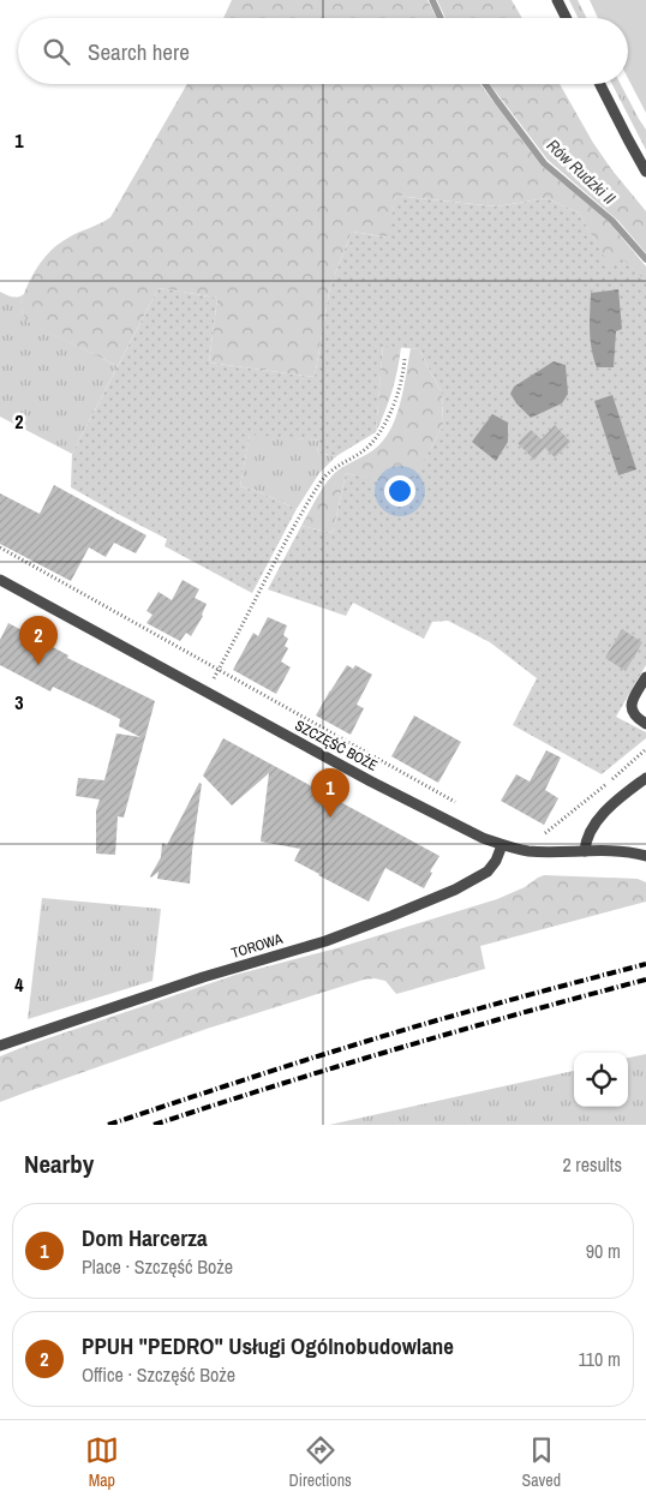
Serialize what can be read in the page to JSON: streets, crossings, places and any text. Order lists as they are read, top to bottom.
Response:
{
  "streets": {
    "street": ["SZCZĘŚĆ BOŻE", "TOROWA"]
  },
  "crossings": [
    ["SZCZĘŚĆ BOŻE", "TOROWA"]
  ],
  "water": ["Rów Rudzki II"],
  "page": {
    "search": "Search here",
    "pins": ["2", "1"],
    "heading": ["Nearby", "2 results"],
    "list": [
      {
        "mark": "1",
        "name": "Dom Harcerza",
        "note": "Place · Szczęść Boże",
        "value": "90 m"
      },
      {
        "mark": "2",
        "name": "PPUH \"PEDRO\" Usługi Ogólnobudowlane",
        "note": "Office · Szczęść Boże",
        "value": "110 m"
      }
    ],
    "nav": ["Map", "Directions", "Saved"]
  },
  "grid": {
    "rows": [
      "1",
      "2",
      "3",
      "4"
    ]
  }
}
